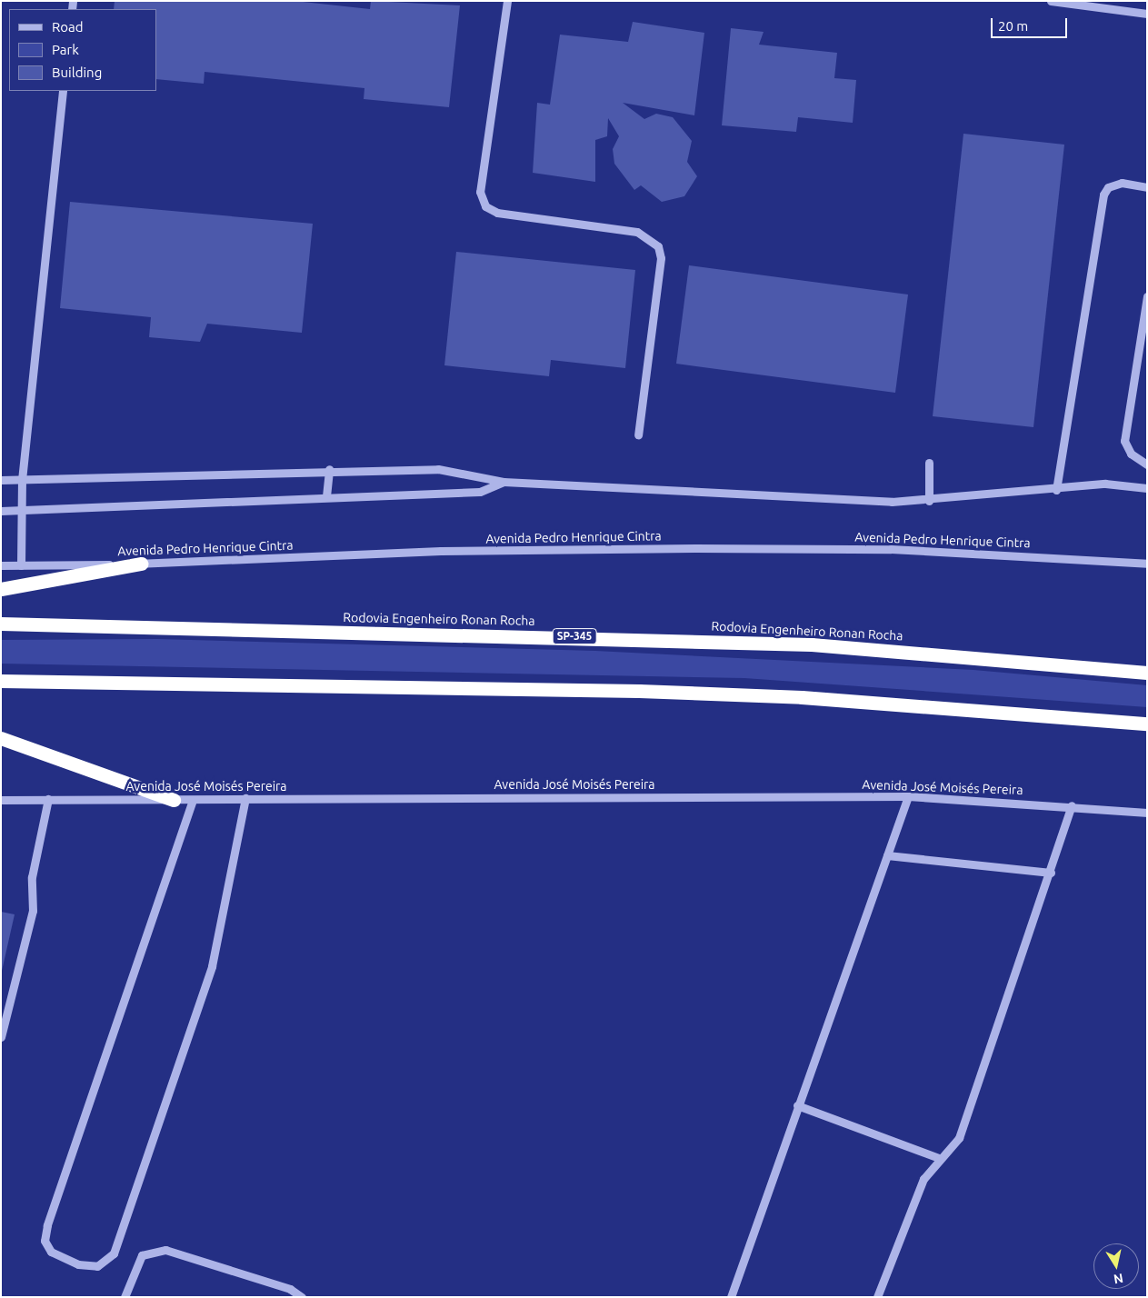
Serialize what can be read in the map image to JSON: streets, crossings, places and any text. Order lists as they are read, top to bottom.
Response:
{
  "streets": {
    "highway": ["Rodovia Engenheiro Ronan Rocha", "SP-345"],
    "street": ["Avenida Pedro Henrique Cintra", "Avenida José Moisés Pereira"]
  },
  "legend": ["Road", "Park", "Building"],
  "scale_bar": "20 m",
  "north": "bottom"
}
